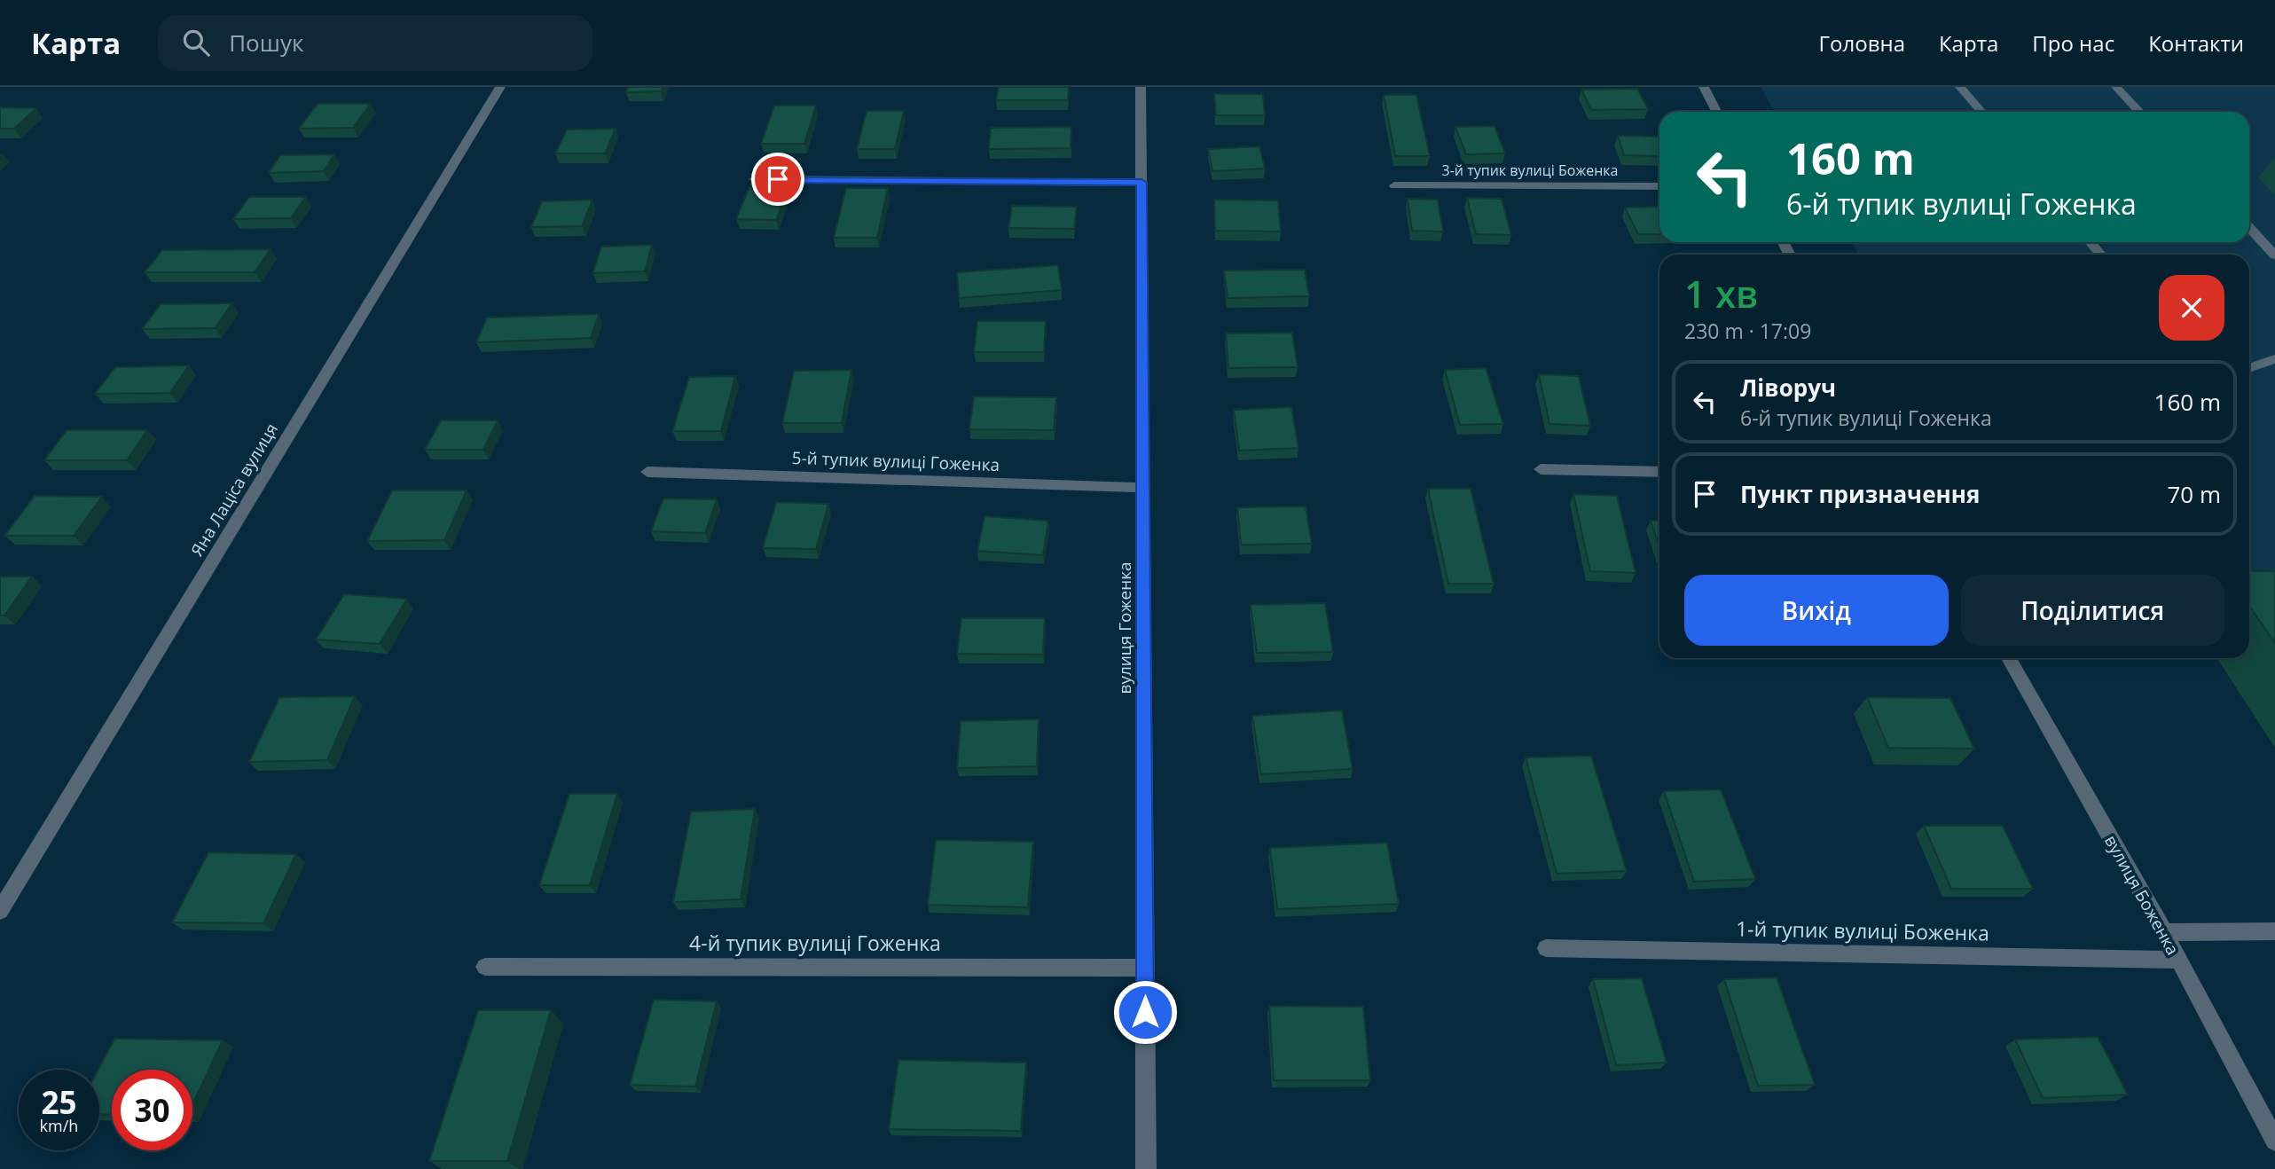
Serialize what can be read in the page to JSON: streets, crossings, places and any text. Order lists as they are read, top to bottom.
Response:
{
  "streets": {
    "street": [
      "3-й тупик вулиці Боженка",
      "5-й тупик вулиці Гоженка",
      "Яна Лаціса вулиця",
      "вулиця Гоженка",
      "вулиця Боженка",
      "1-й тупик вулиці Боженка",
      "4-й тупик вулиці Гоженка"
    ]
  },
  "crossings": [
    ["5-й тупик вулиці Гоженка", "вулиця Гоженка"],
    ["вулиця Гоженка", "4-й тупик вулиці Гоженка"],
    ["вулиця Боженка", "1-й тупик вулиці Боженка"]
  ],
  "page": {
    "header": "Карта",
    "search": "Пошук",
    "nav": [
      "Головна",
      "Карта",
      "Про нас",
      "Контакти"
    ],
    "turn": ["160 m", "6-й тупик вулиці Гоженка"],
    "heading": ["1 хв", "230 m · 17:09"],
    "list": [
      {
        "name": "Ліворуч",
        "note": "6-й тупик вулиці Гоженка",
        "value": "160 m"
      },
      {
        "name": "Пункт призначення",
        "value": "70 m"
      }
    ],
    "buttons": ["Вихід", "Поділитися"],
    "speed": "25 km/h",
    "limit": "30"
  }
}
